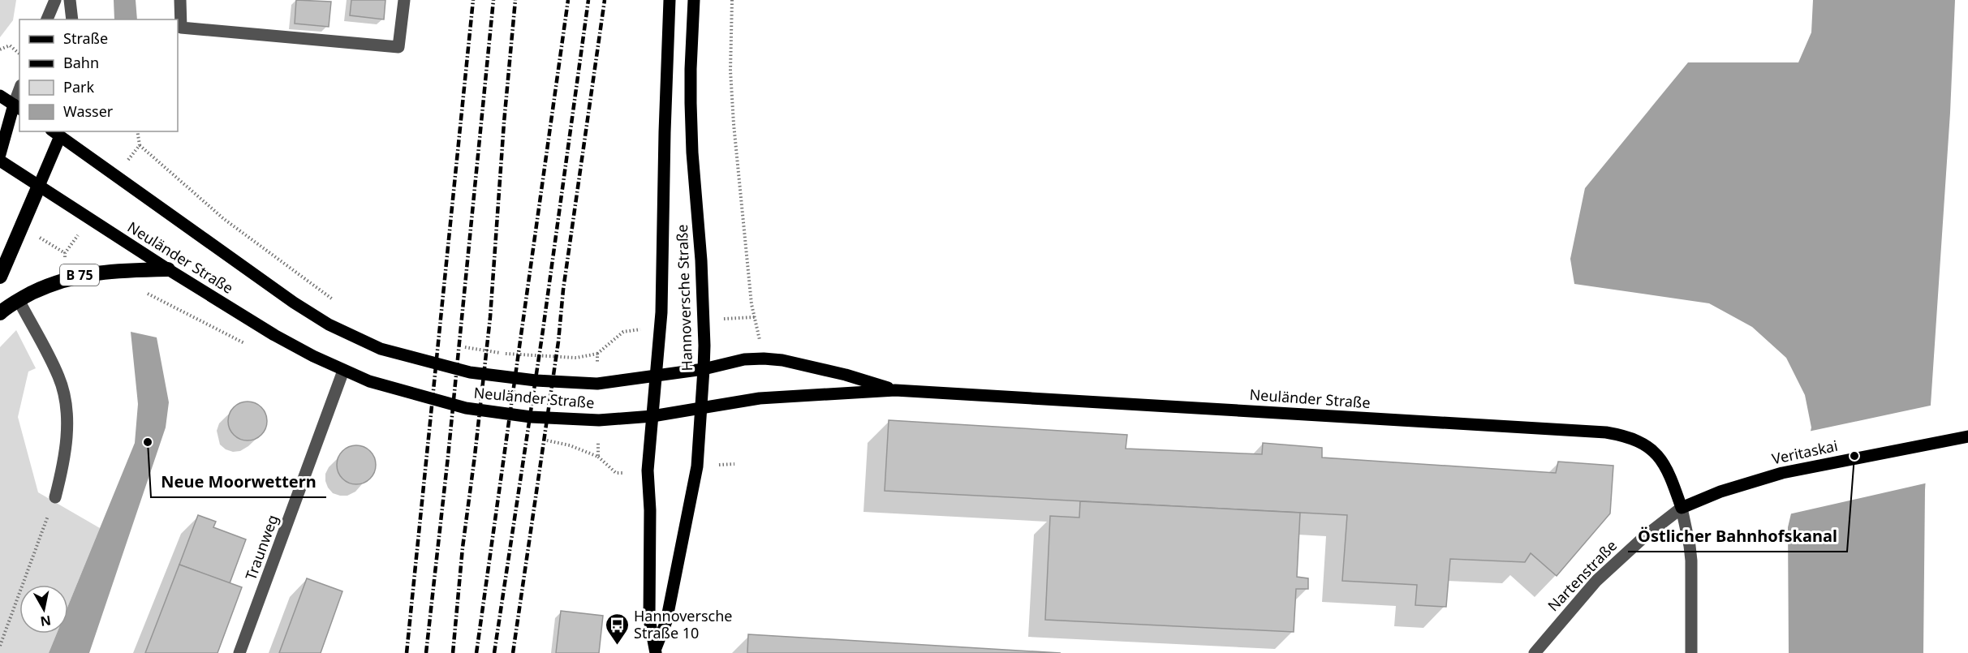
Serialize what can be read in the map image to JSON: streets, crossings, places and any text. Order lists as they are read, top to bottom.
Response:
{
  "streets": {
    "highway": ["B 75"],
    "main road": ["Neuländer Straße", "Hannoversche Straße", "Veritaskai"],
    "street": ["Traunweg", "Nartenstraße"]
  },
  "crossings": [
    ["Neuländer Straße", "B 75"],
    ["Neuländer Straße", "Hannoversche Straße"],
    ["Neuländer Straße", "Veritaskai"],
    ["Neuländer Straße", "Traunweg"],
    ["Neuländer Straße", "Nartenstraße"],
    ["Veritaskai", "Nartenstraße"]
  ],
  "places": {
    "other": ["Neue Moorwettern", "Östlicher Bahnhofskanal"],
    "bus stop": ["Hannoversche Straße 10"]
  },
  "legend": [
    "Straße",
    "Bahn",
    "Park",
    "Wasser"
  ],
  "north": "bottom"
}
